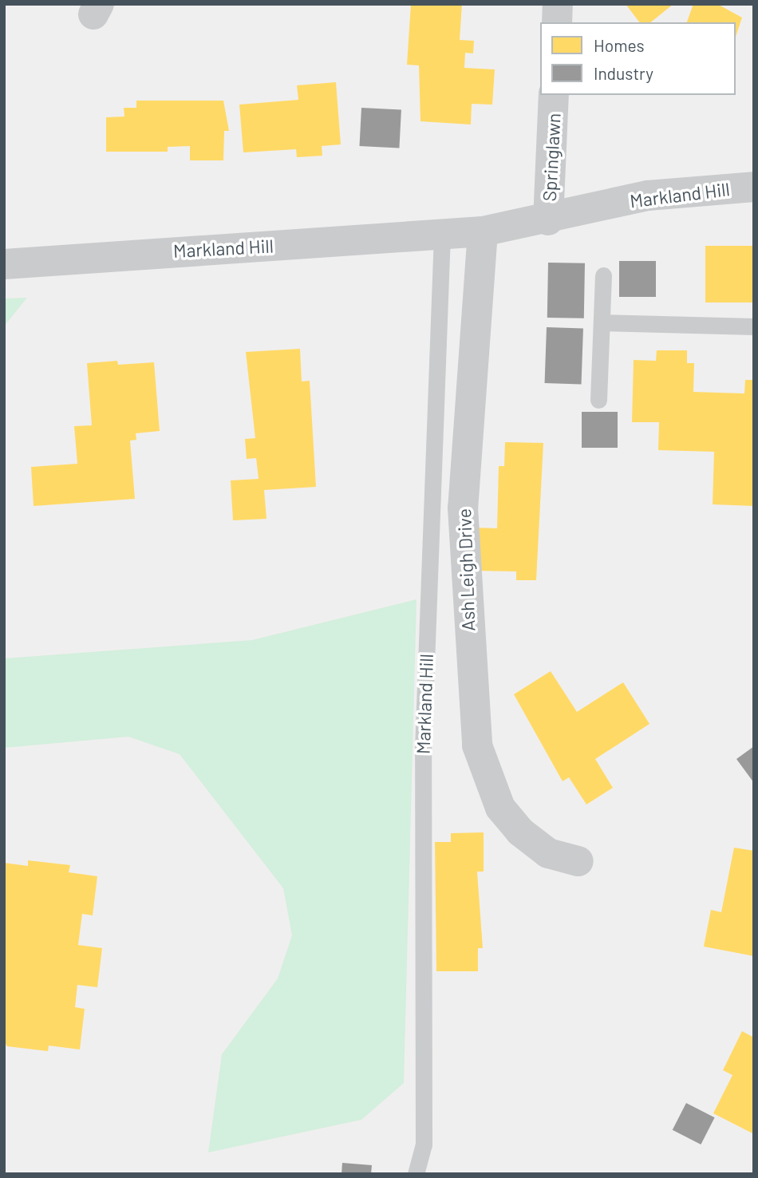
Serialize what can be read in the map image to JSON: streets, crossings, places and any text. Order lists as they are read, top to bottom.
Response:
{
  "streets": {
    "street": ["Springlawn", "Markland Hill", "Ash Leigh Drive"]
  },
  "crossings": [
    ["Springlawn", "Markland Hill"],
    ["Markland Hill", "Ash Leigh Drive"]
  ],
  "legend": ["Homes", "Industry"]
}
